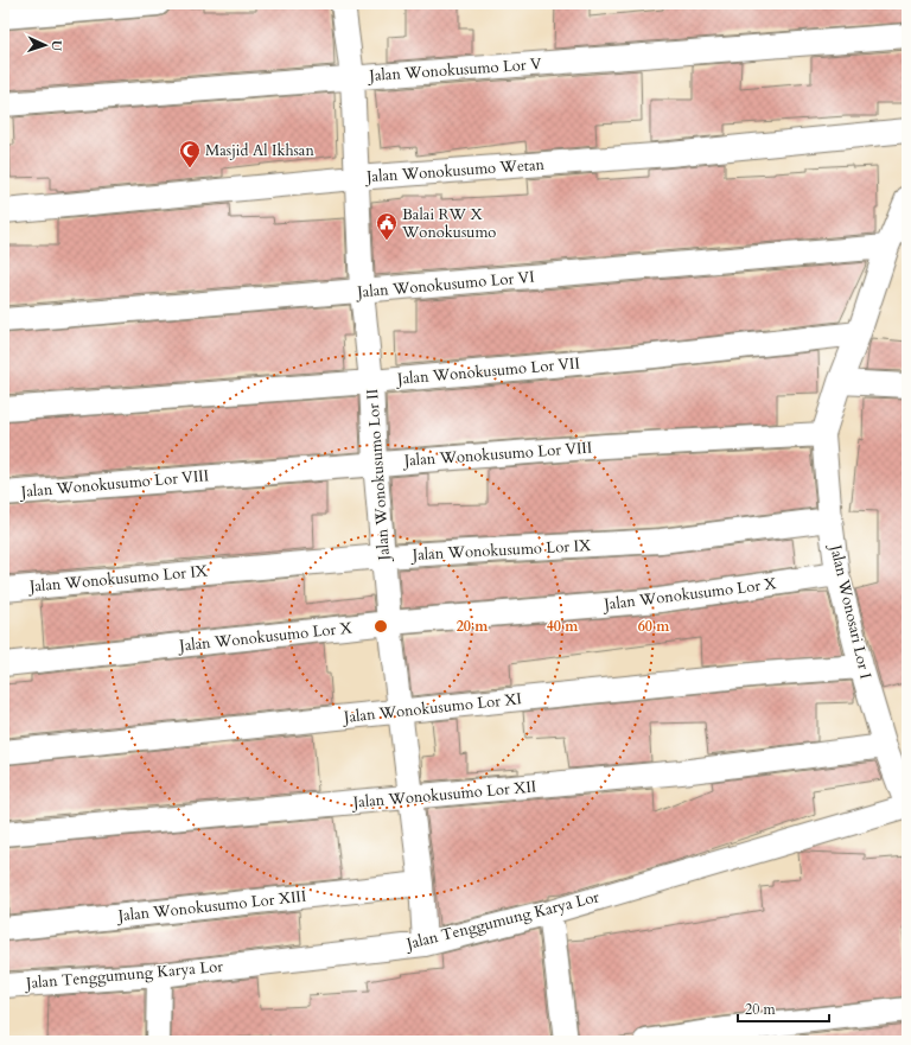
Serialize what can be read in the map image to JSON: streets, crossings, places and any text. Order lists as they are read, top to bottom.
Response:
{
  "streets": {
    "street": [
      "Jalan Wonokusumo Lor V",
      "Jalan Wonokusumo Wetan",
      "Jalan Wonokusumo Lor VI",
      "Jalan Wonokusumo Lor VII",
      "Jalan Wonokusumo Lor VIII",
      "Jalan Wonokusumo Lor II",
      "Jalan Wonokusumo Lor IX",
      "Jalan Wonokusumo Lor X",
      "Jalan Wonosari Lor I",
      "Jalan Wonokusumo Lor XI",
      "Jalan Wonokusumo Lor XII",
      "Jalan Wonokusumo Lor XIII",
      "Jalan Tenggumung Karya Lor"
    ]
  },
  "crossings": [
    ["Jalan Wonokusumo Lor V", "Jalan Wonokusumo Lor II"],
    ["Jalan Wonokusumo Wetan", "Jalan Wonokusumo Lor II"],
    ["Jalan Wonokusumo Lor VI", "Jalan Wonokusumo Lor II"],
    ["Jalan Wonokusumo Lor VI", "Jalan Wonosari Lor I"],
    ["Jalan Wonokusumo Lor VII", "Jalan Wonokusumo Lor II"],
    ["Jalan Wonokusumo Lor VII", "Jalan Wonosari Lor I"],
    ["Jalan Wonokusumo Lor VIII", "Jalan Wonokusumo Lor II"],
    ["Jalan Wonokusumo Lor VIII", "Jalan Wonosari Lor I"],
    ["Jalan Wonokusumo Lor II", "Jalan Wonokusumo Lor IX"],
    ["Jalan Wonokusumo Lor II", "Jalan Wonokusumo Lor X"],
    ["Jalan Wonokusumo Lor II", "Jalan Wonokusumo Lor XI"],
    ["Jalan Wonokusumo Lor II", "Jalan Wonokusumo Lor XII"],
    ["Jalan Wonokusumo Lor II", "Jalan Wonokusumo Lor XIII"],
    ["Jalan Wonokusumo Lor II", "Jalan Tenggumung Karya Lor"],
    ["Jalan Wonokusumo Lor IX", "Jalan Wonosari Lor I"],
    ["Jalan Wonokusumo Lor X", "Jalan Wonosari Lor I"],
    ["Jalan Wonosari Lor I", "Jalan Wonokusumo Lor XI"],
    ["Jalan Wonosari Lor I", "Jalan Wonokusumo Lor XII"],
    ["Jalan Wonosari Lor I", "Jalan Tenggumung Karya Lor"]
  ],
  "places": {
    "mosque": ["Masjid Al Ikhsan"],
    "public building": ["Balai RW X Wonokusumo"]
  },
  "scale_bar": "20 m",
  "north": "right",
  "rings": ["20 m", "40 m", "60 m"]
}
